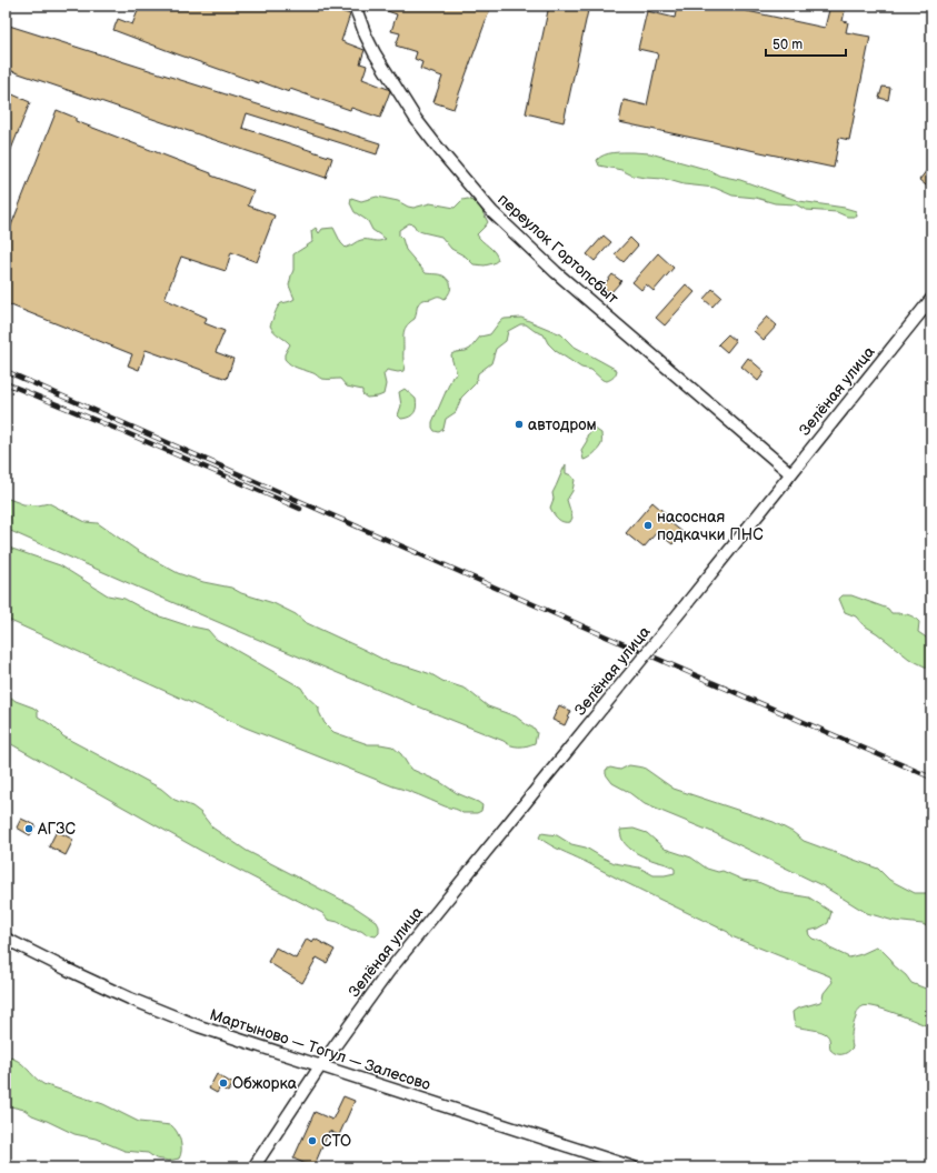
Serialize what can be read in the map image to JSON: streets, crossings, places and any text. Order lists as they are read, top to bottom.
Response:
{
  "streets": {
    "street": ["переулок Гортопсбыт", "Зелёная улица", "Мартыново — Тогул — Залесово"]
  },
  "crossings": [
    ["переулок Гортопсбыт", "Зелёная улица"],
    ["Зелёная улица", "Мартыново — Тогул — Залесово"]
  ],
  "places": [
    "автодром",
    "насосная подкачки ПНС",
    "АГЗС",
    "Обжорка",
    "СТО"
  ],
  "scale_bar": "50 m"
}
